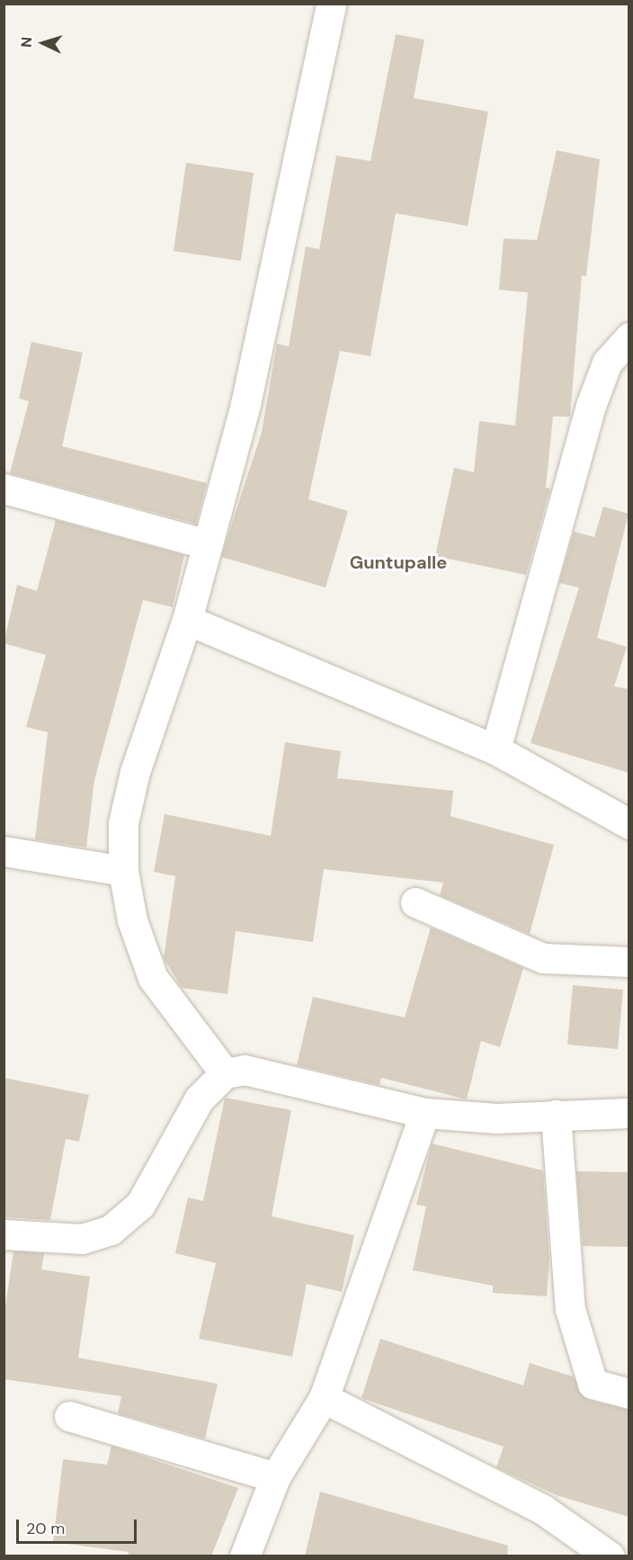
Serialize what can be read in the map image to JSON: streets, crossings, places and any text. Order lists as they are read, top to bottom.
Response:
{
  "districts": ["Guntupalle"],
  "scale_bar": "20 m",
  "north": "left"
}
